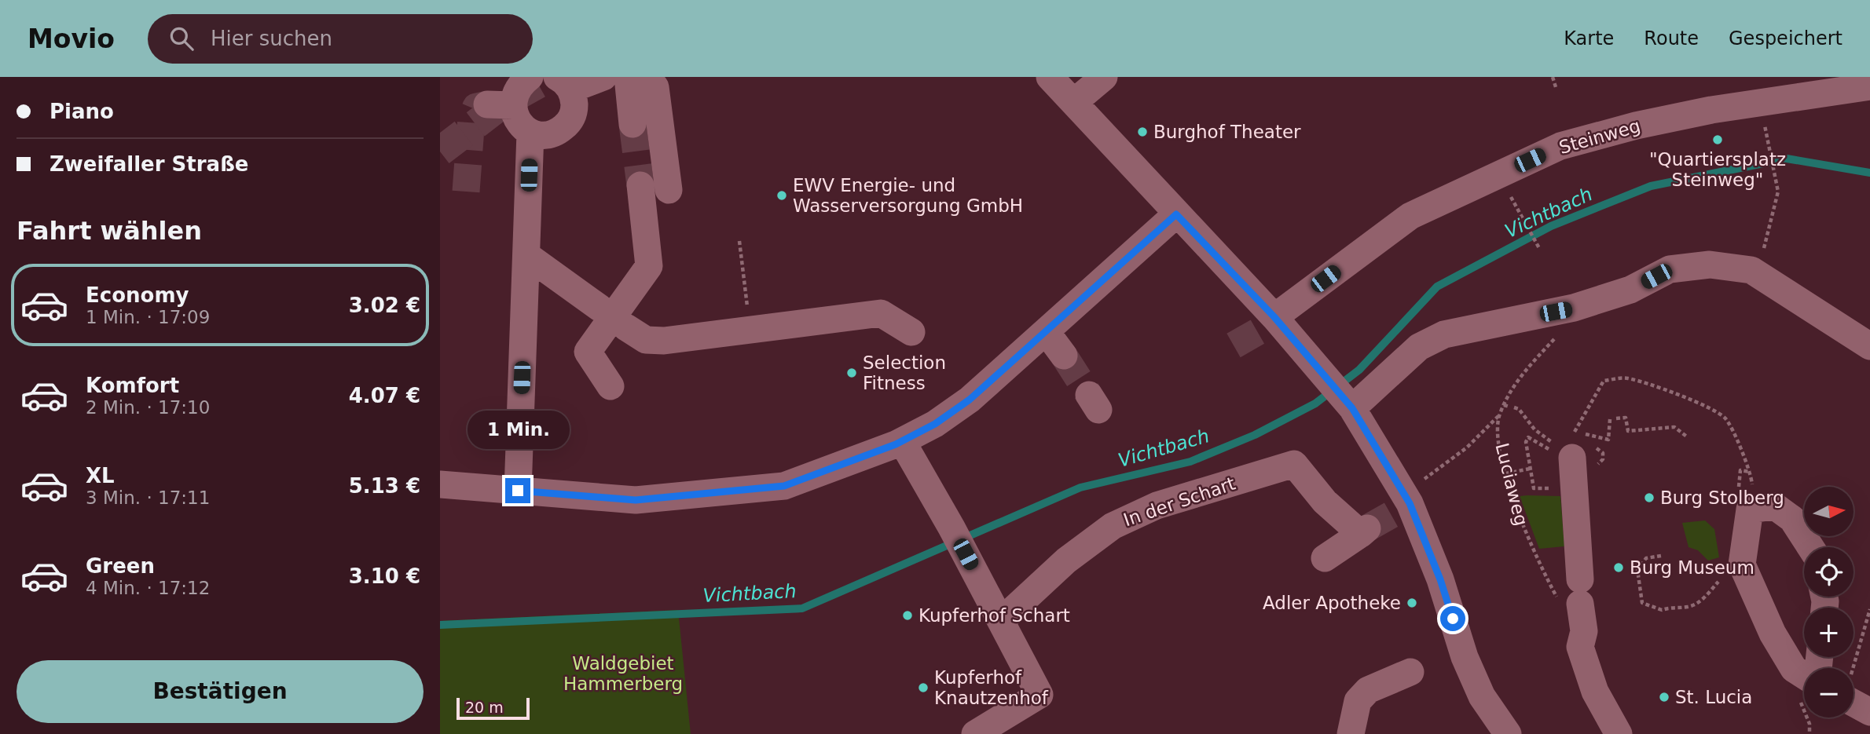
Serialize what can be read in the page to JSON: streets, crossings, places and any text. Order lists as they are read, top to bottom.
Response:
{
  "streets": {
    "street": ["Steinweg", "In der Schart"],
    "path": ["Luciaweg"]
  },
  "water": ["Vichtbach"],
  "parks": ["Waldgebiet Hammerberg"],
  "places": [
    "Burghof Theater",
    "\"Quartiersplatz Steinweg\"",
    "EWV Energie- und Wasserversorgung GmbH",
    "Selection Fitness",
    "Burg Stolberg",
    "Burg Museum",
    "Adler Apotheke",
    "Kupferhof Schart",
    "Kupferhof Knautzenhof",
    "St. Lucia"
  ],
  "scale_bar": "20 m",
  "north": "right",
  "page": {
    "header": "Movio",
    "search": "Hier suchen",
    "nav": ["Karte", "Route", "Gespeichert"],
    "banner": ["Piano", "Zweifaller Straße"],
    "heading": "Fahrt wählen",
    "list": [
      {
        "name": "Economy",
        "note": "1 Min. · 17:09",
        "value": "3.02 €"
      },
      {
        "name": "Komfort",
        "note": "2 Min. · 17:10",
        "value": "4.07 €"
      },
      {
        "name": "XL",
        "note": "3 Min. · 17:11",
        "value": "5.13 €"
      },
      {
        "name": "Green",
        "note": "4 Min. · 17:12",
        "value": "3.10 €"
      }
    ],
    "bubble": "1 Min.",
    "map_buttons": ["+", "−"],
    "buttons": "Bestätigen",
    "scale": "20 m"
  }
}
